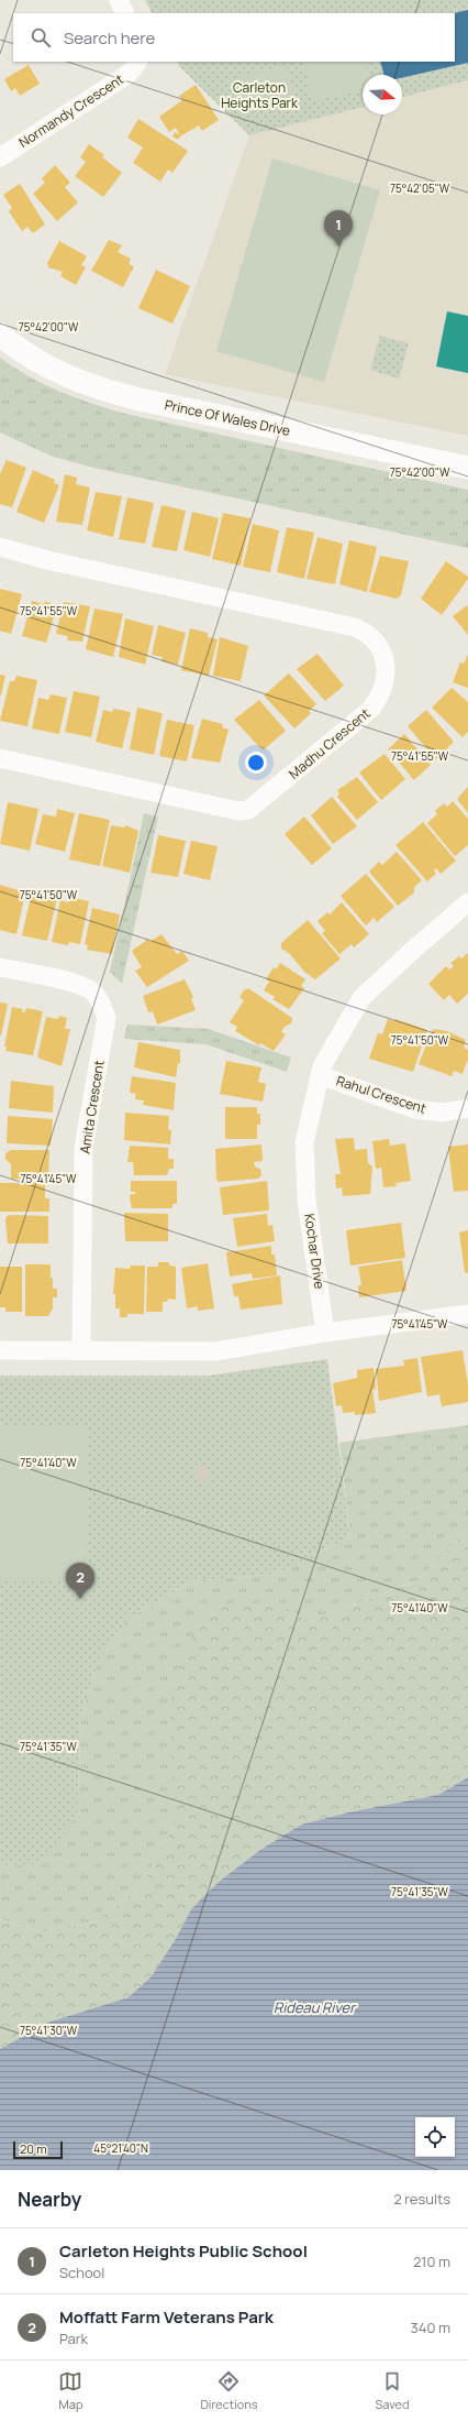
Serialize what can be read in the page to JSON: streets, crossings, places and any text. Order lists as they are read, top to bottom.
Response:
{
  "streets": {
    "main road": ["Prince Of Wales Drive"],
    "street": [
      "Normandy Crescent",
      "Madhu Crescent",
      "Rahul Crescent",
      "Amita Crescent",
      "Kochar Drive"
    ]
  },
  "crossings": [
    ["Rahul Crescent", "Kochar Drive"]
  ],
  "water": ["Rideau River"],
  "parks": ["Carleton Heights Park"],
  "scale_bar": "20 m",
  "north": "right",
  "page": {
    "search": "Search here",
    "pins": ["1", "2"],
    "scale": "20 m",
    "heading": ["Nearby", "2 results"],
    "list": [
      {
        "mark": "1",
        "name": "Carleton Heights Public School",
        "note": "School",
        "value": "210 m"
      },
      {
        "mark": "2",
        "name": "Moffatt Farm Veterans Park",
        "note": "Park",
        "value": "340 m"
      }
    ],
    "nav": ["Map", "Directions", "Saved"]
  },
  "coordinates": [
    "75°42'05\"W",
    "75°42'00\"W",
    "75°41'55\"W",
    "75°41'50\"W",
    "75°41'45\"W",
    "75°41'40\"W",
    "75°41'35\"W",
    "75°41'30\"W",
    "45°21'40\"N"
  ]
}
